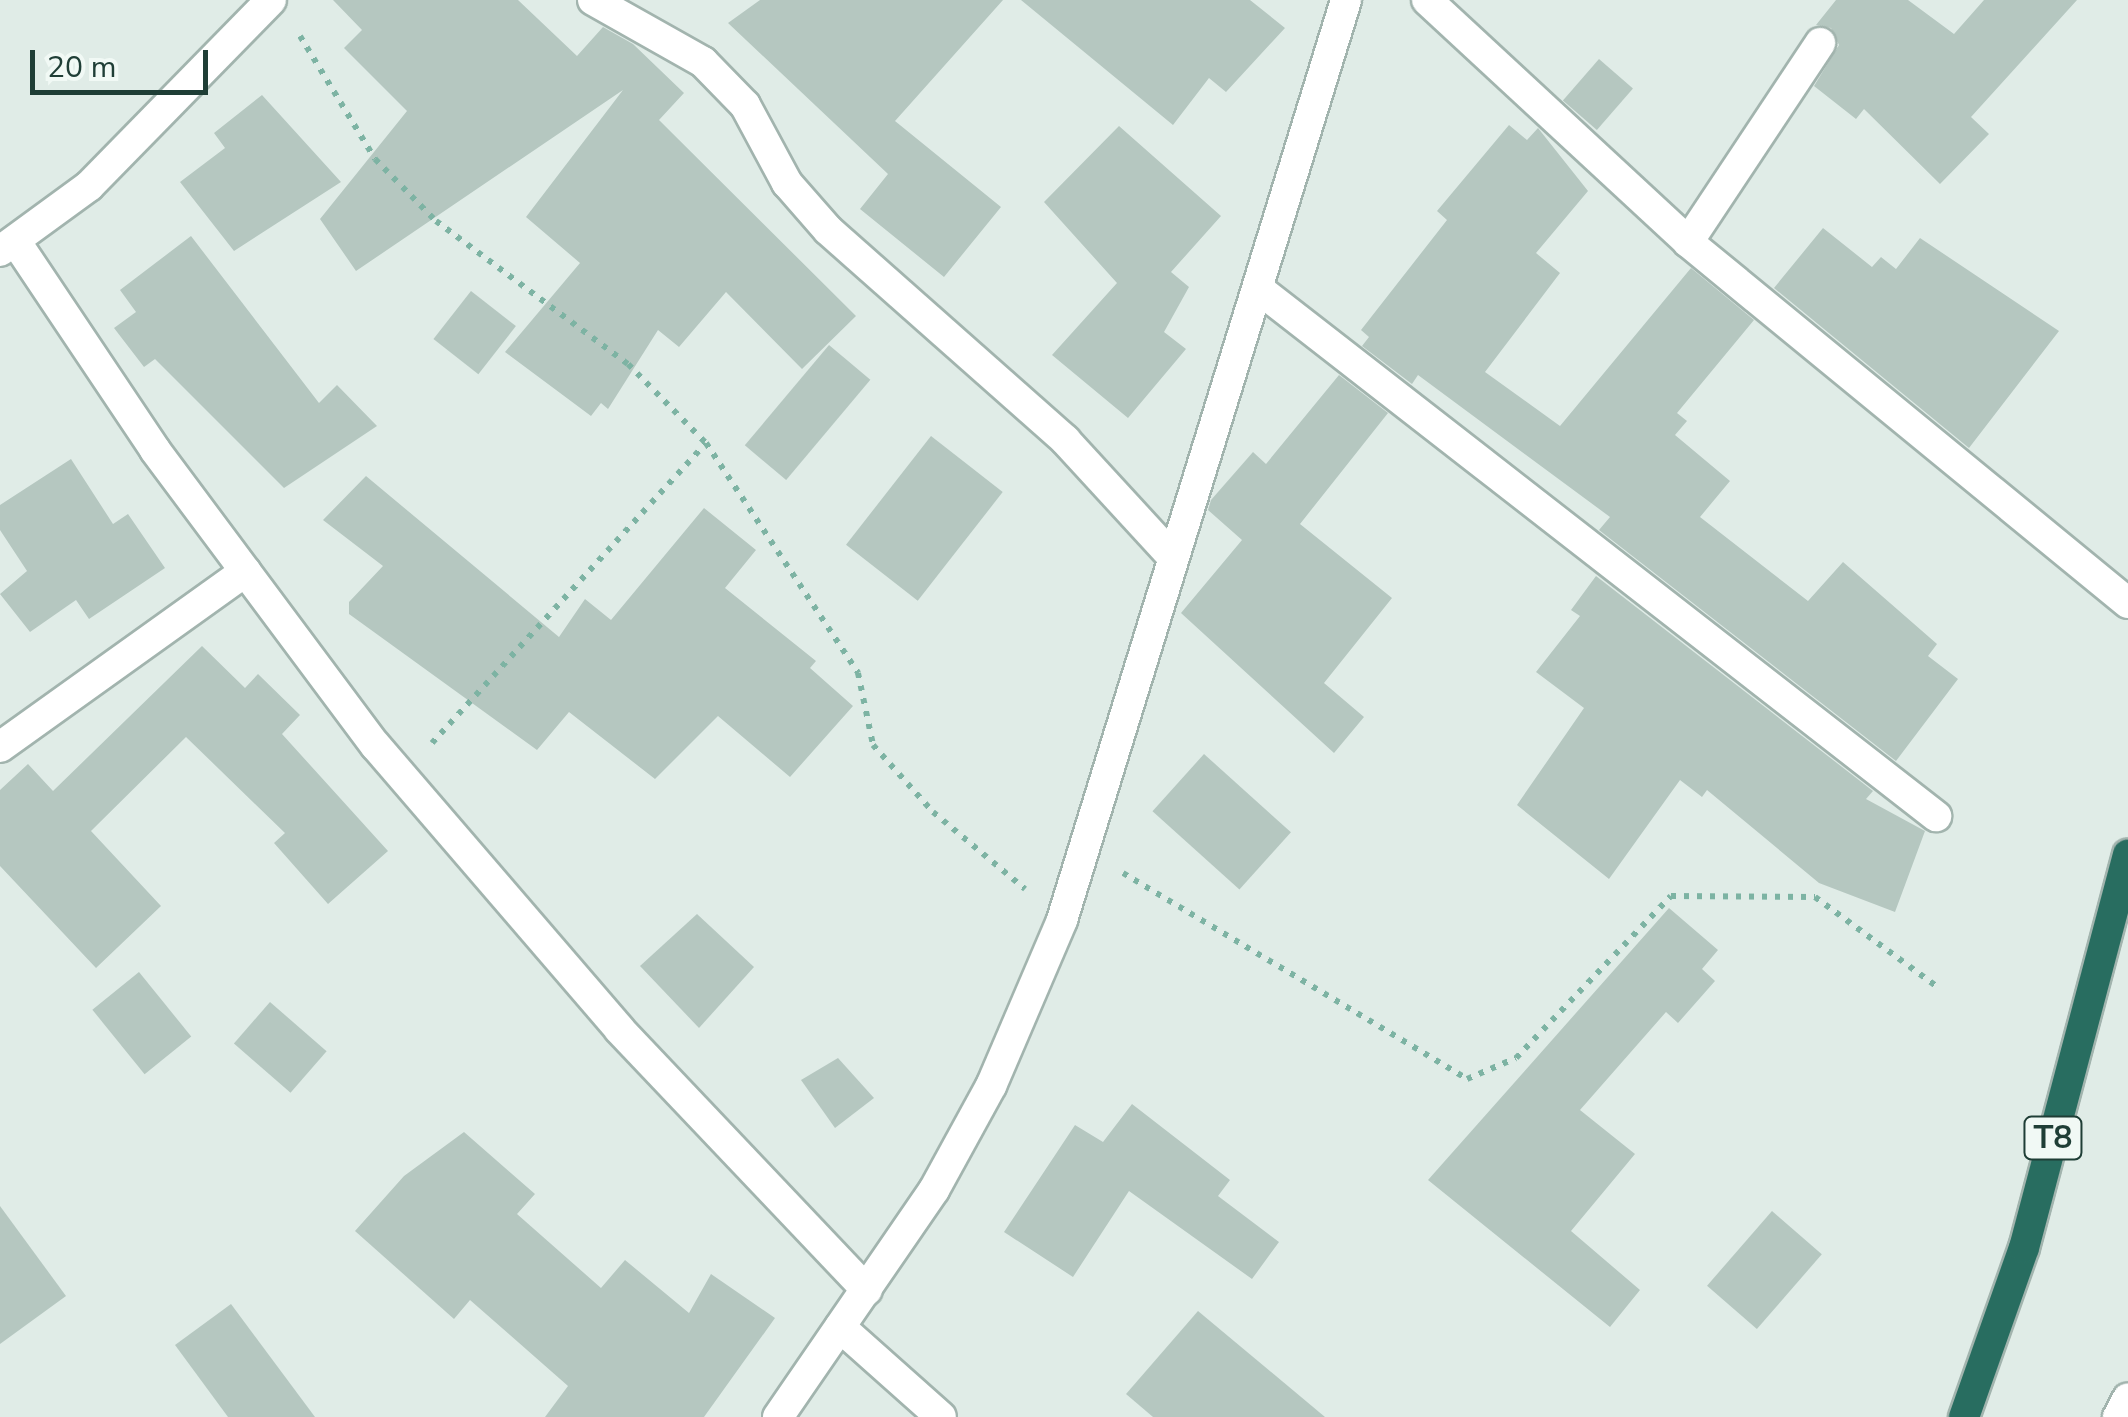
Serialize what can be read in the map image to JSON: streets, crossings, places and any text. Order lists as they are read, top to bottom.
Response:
{
  "streets": {
    "highway": ["T8"]
  },
  "scale_bar": "20 m"
}
